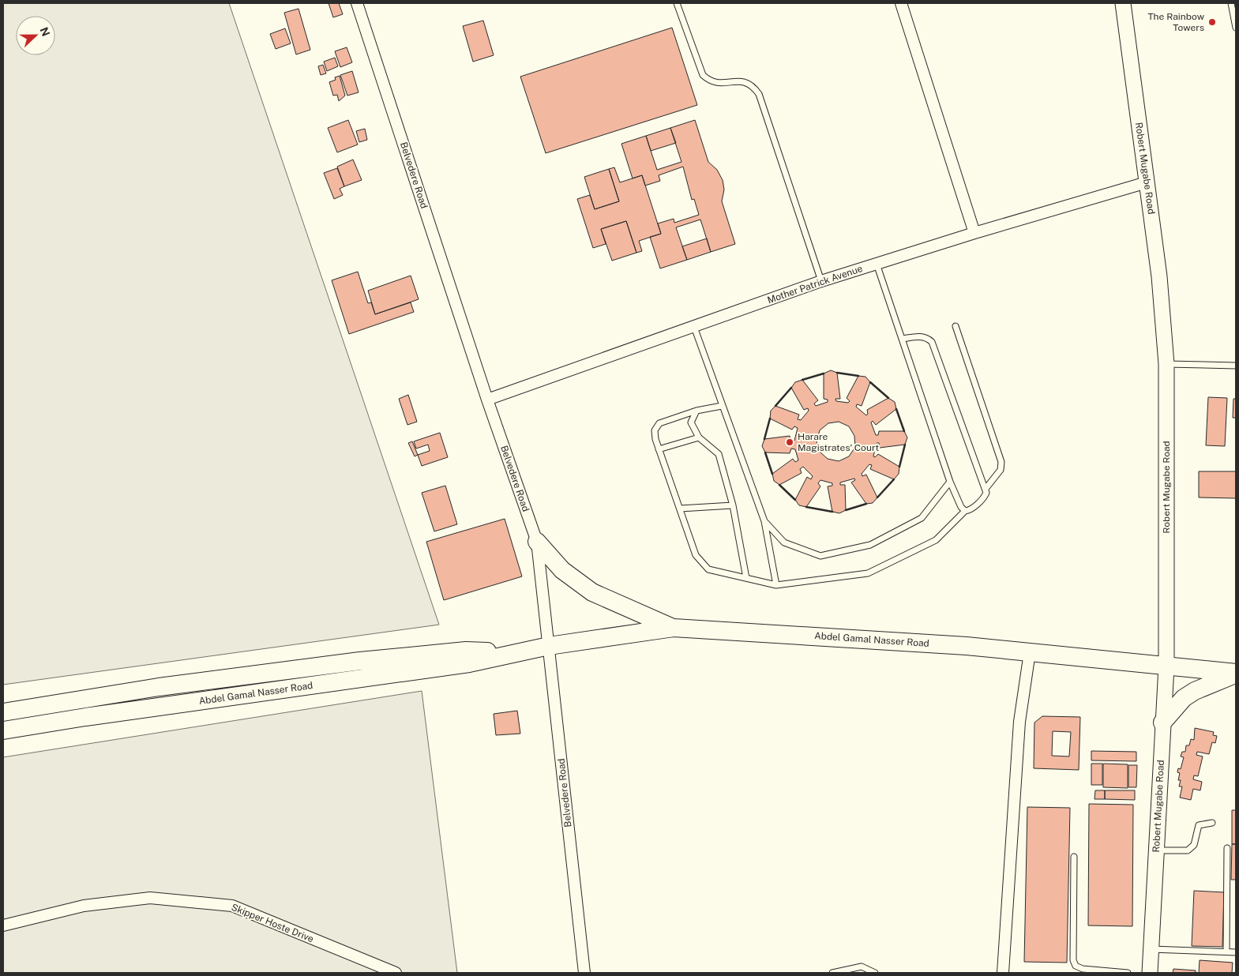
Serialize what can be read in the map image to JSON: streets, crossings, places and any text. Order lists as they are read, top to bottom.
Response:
{
  "streets": {
    "highway": ["Abdel Gamal Nasser Road"],
    "main road": ["Robert Mugabe Road"],
    "street": ["Belvedere Road", "Mother Patrick Avenue", "Skipper Hoste Drive"]
  },
  "crossings": [
    ["Robert Mugabe Road", "Mother Patrick Avenue"],
    ["Robert Mugabe Road", "Abdel Gamal Nasser Road"],
    ["Belvedere Road", "Mother Patrick Avenue"],
    ["Belvedere Road", "Abdel Gamal Nasser Road"]
  ],
  "places": ["The Rainbow Towers", "Harare Magistrates’ Court"],
  "north": "right"
}
